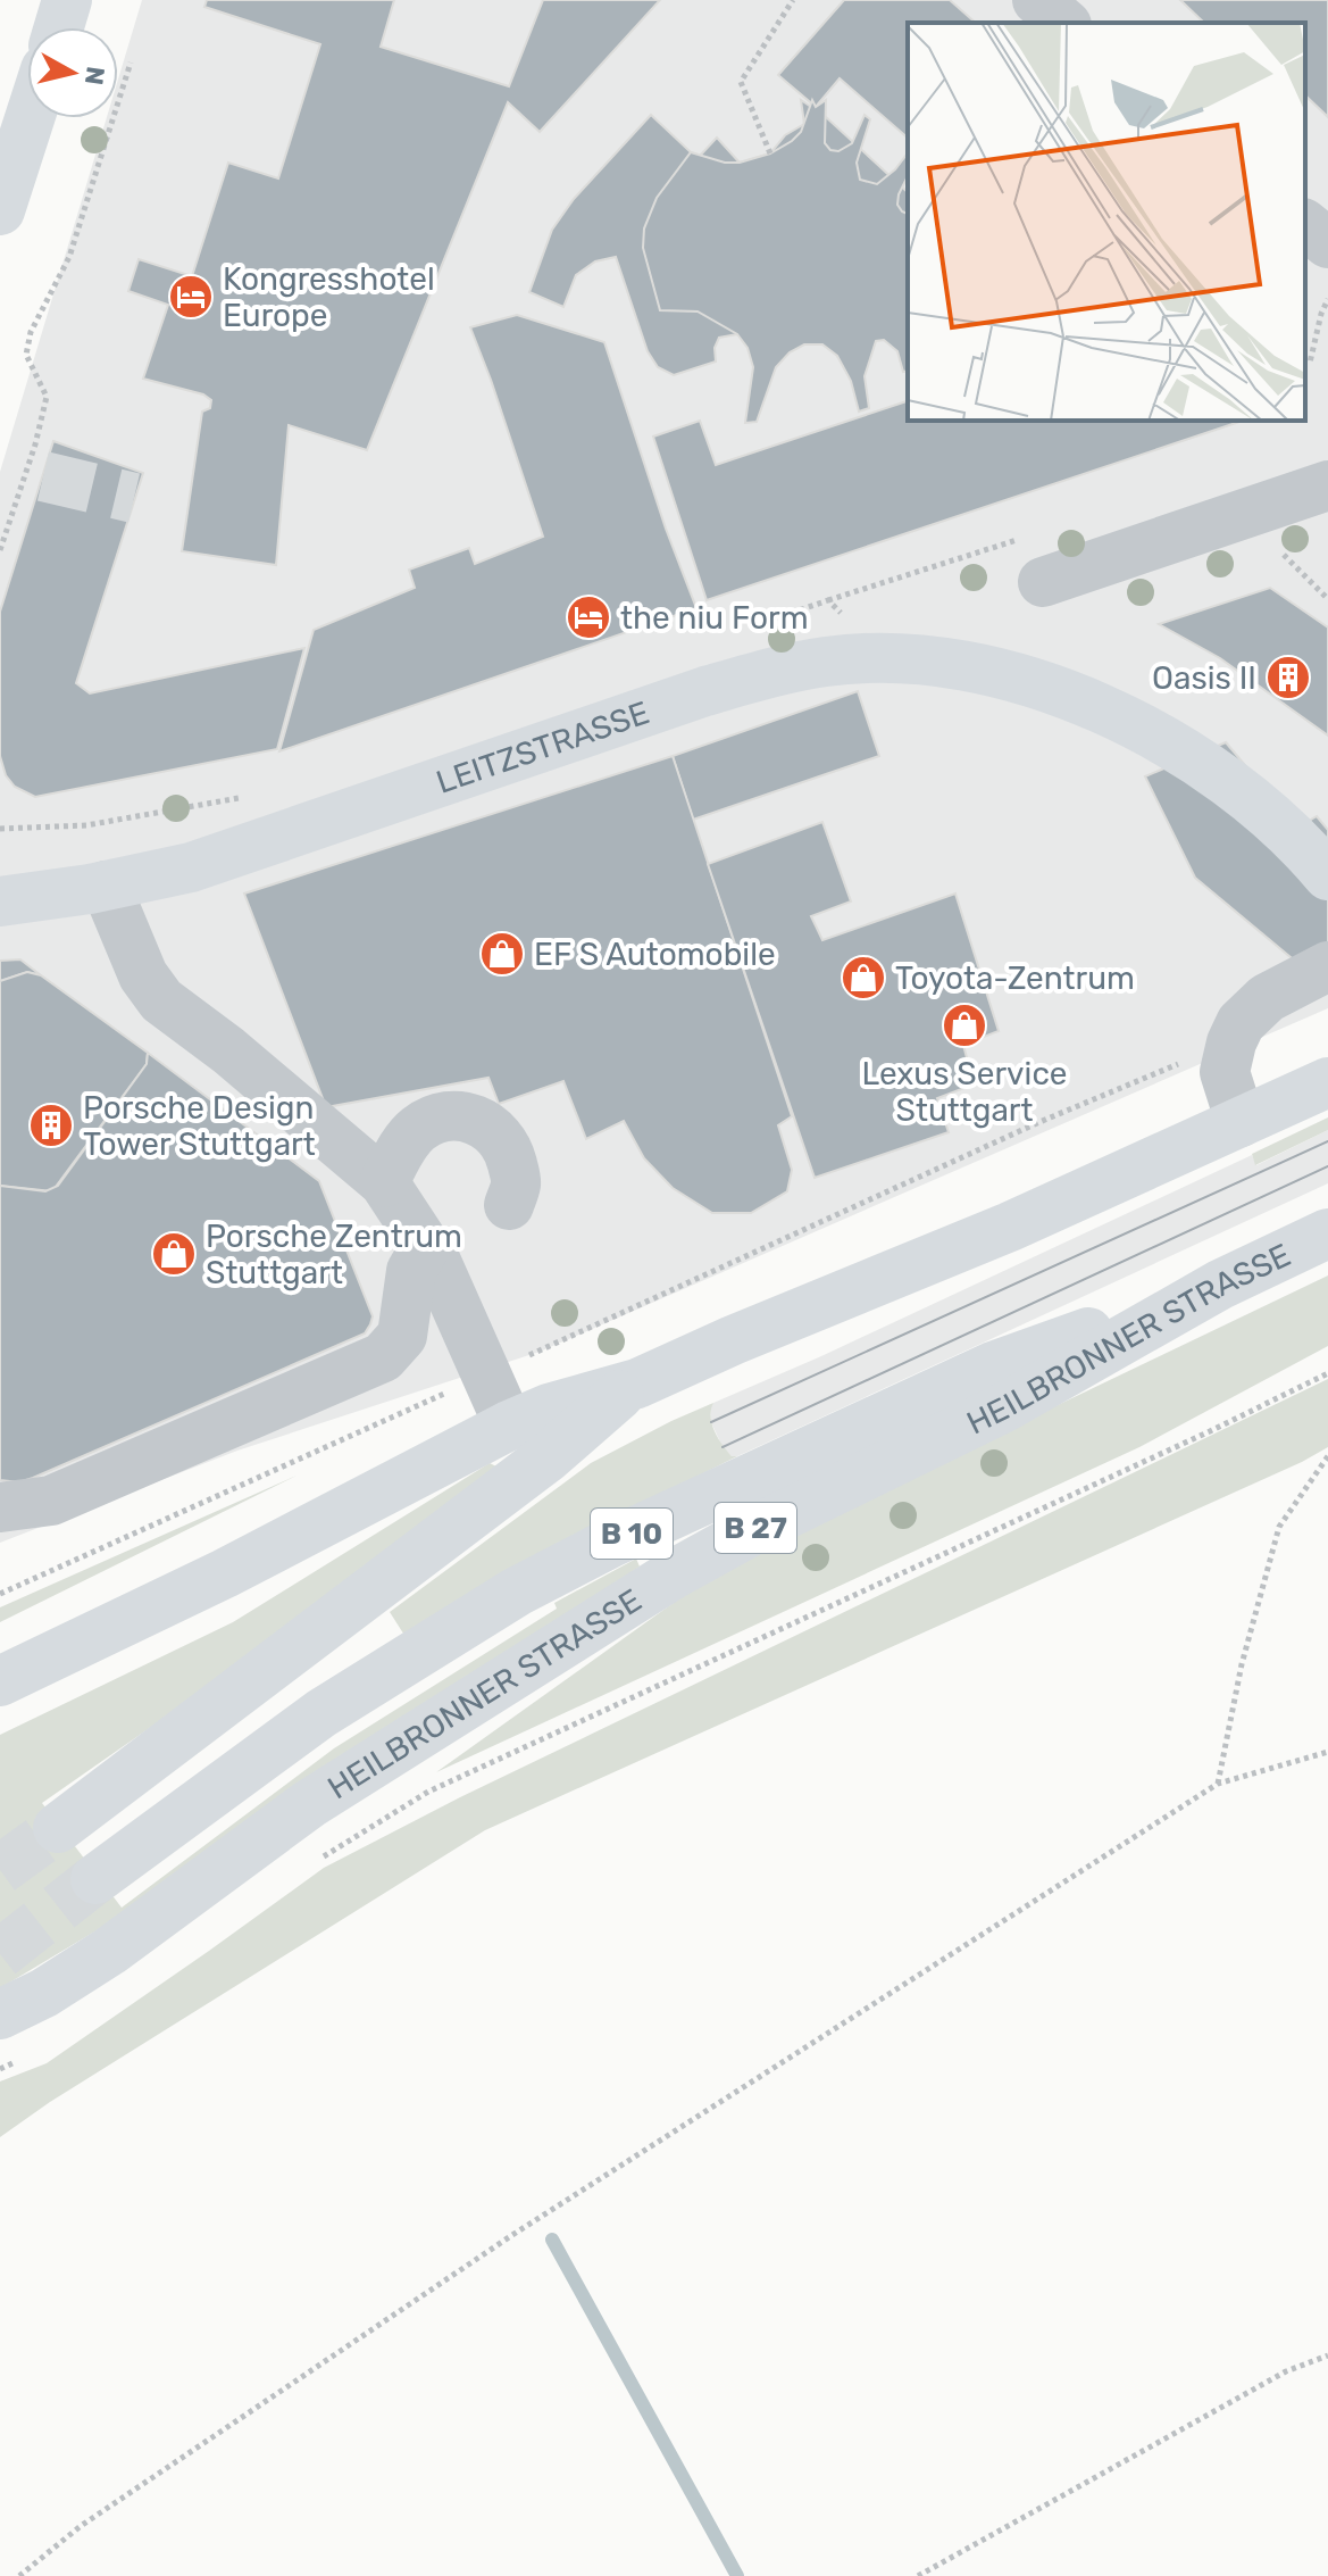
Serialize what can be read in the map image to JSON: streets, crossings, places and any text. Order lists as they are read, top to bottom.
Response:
{
  "streets": {
    "main road": [
      "LEITZSTRASSE",
      "HEILBRONNER STRASSE",
      "B 27",
      "B 10"
    ]
  },
  "crossings": [
    ["HEILBRONNER STRASSE", "B 10"]
  ],
  "places": {
    "hotel": ["Kongresshotel Europe", "the niu Form"],
    "building": ["Oasis II", "Porsche Design Tower Stuttgart"],
    "shop": [
      "EF S Automobile",
      "Toyota-Zentrum",
      "Lexus Service Stuttgart",
      "Porsche Zentrum Stuttgart"
    ]
  },
  "north": "right"
}
